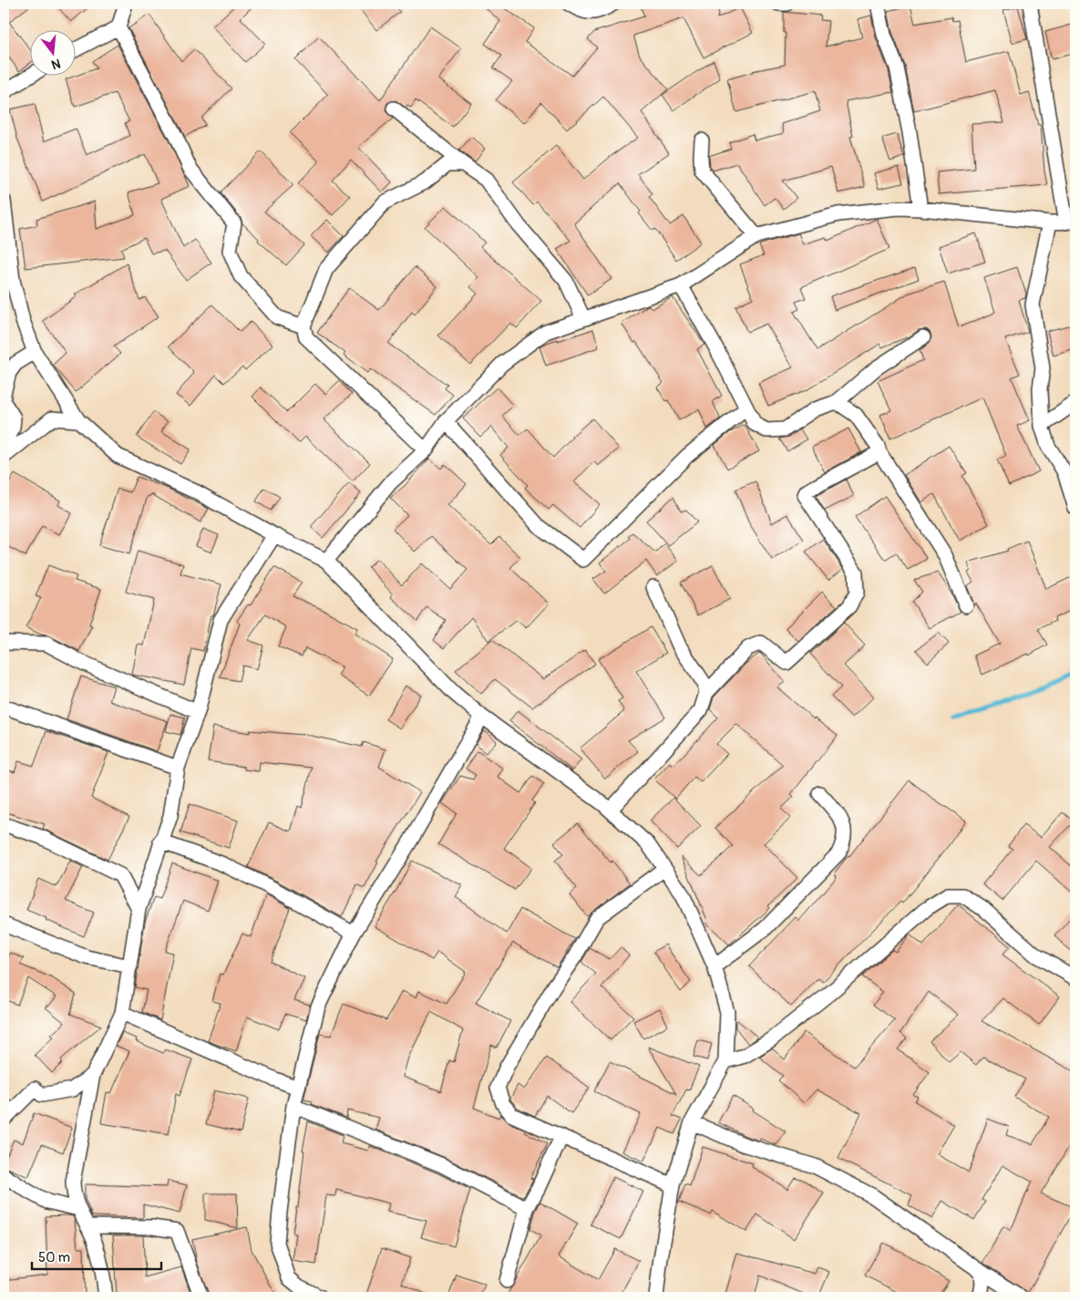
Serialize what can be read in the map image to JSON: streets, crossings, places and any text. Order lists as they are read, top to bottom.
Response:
{
  "scale_bar": "50 m",
  "north": "bottom"
}
